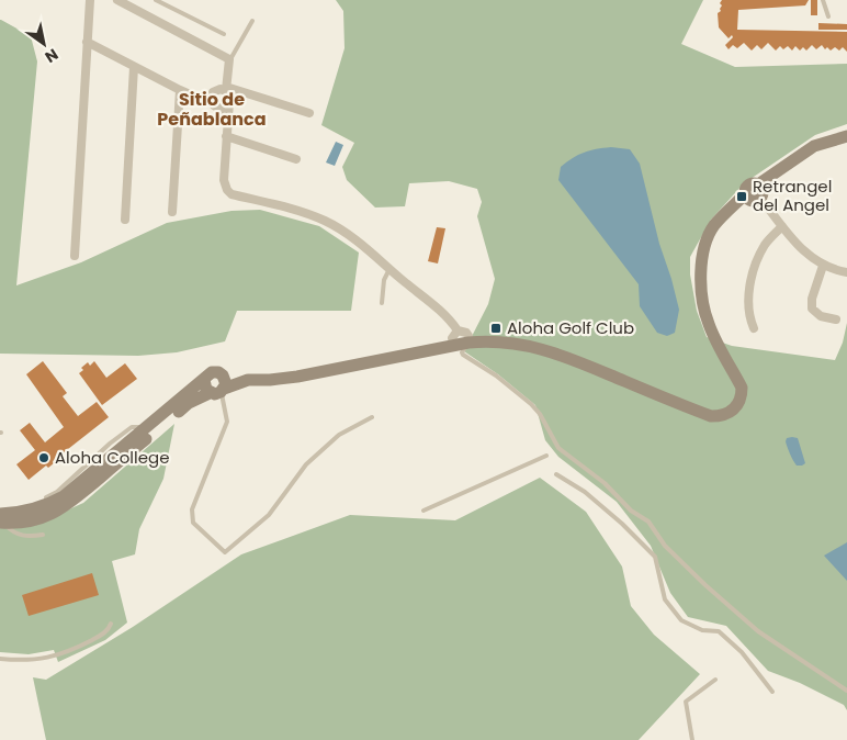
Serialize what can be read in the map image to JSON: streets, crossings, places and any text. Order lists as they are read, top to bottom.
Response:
{
  "districts": ["Sitio de Peñablanca"],
  "places": {
    "transit": ["Retrangel del Angel", "Aloha Golf Club"],
    "other": ["Aloha College"]
  },
  "north": "bottom right"
}
